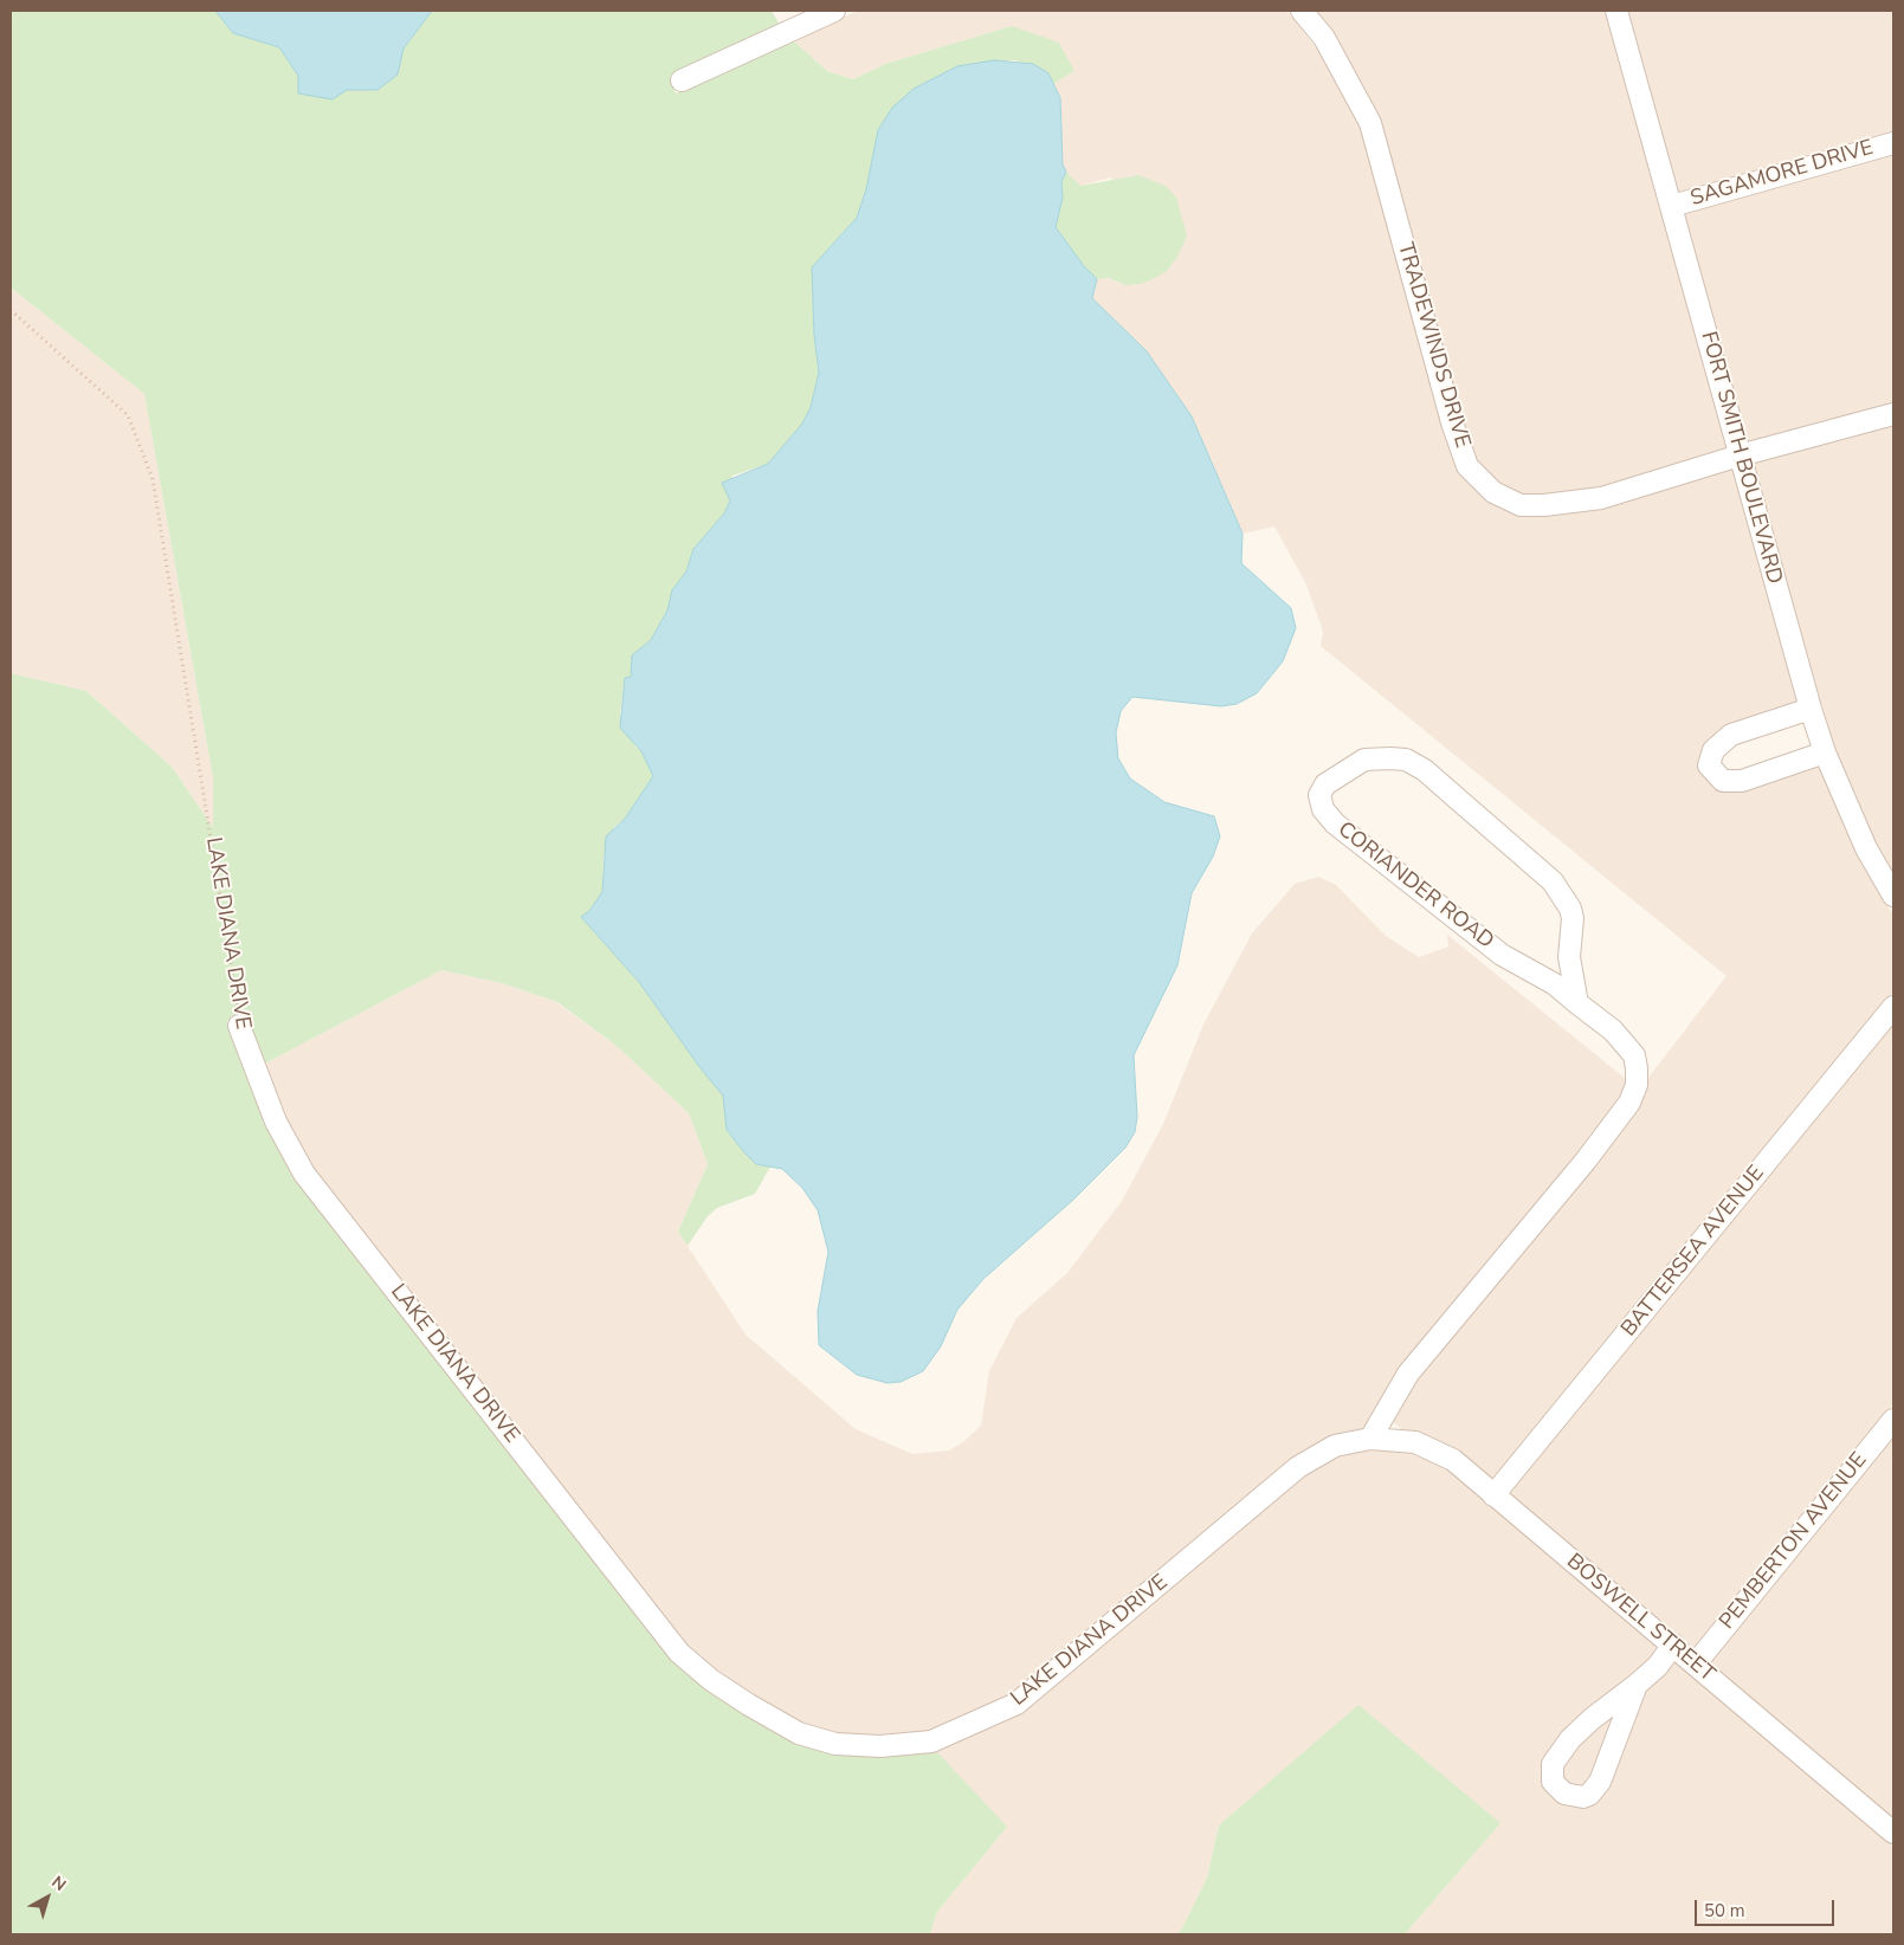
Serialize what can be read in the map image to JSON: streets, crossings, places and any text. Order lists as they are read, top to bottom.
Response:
{
  "streets": {
    "street": [
      "SAGAMORE DRIVE",
      "TRADEWINDS DRIVE",
      "FORT SMITH BOULEVARD",
      "CORIANDER ROAD",
      "LAKE DIANA DRIVE",
      "BATTERSEA AVENUE",
      "PEMBERTON AVENUE",
      "BOSWELL STREET"
    ]
  },
  "crossings": [
    ["SAGAMORE DRIVE", "FORT SMITH BOULEVARD"],
    ["TRADEWINDS DRIVE", "FORT SMITH BOULEVARD"],
    ["CORIANDER ROAD", "LAKE DIANA DRIVE"],
    ["CORIANDER ROAD", "BOSWELL STREET"],
    ["LAKE DIANA DRIVE", "BOSWELL STREET"],
    ["BATTERSEA AVENUE", "BOSWELL STREET"],
    ["PEMBERTON AVENUE", "BOSWELL STREET"]
  ],
  "scale_bar": "50 m",
  "north": "top right"
}
